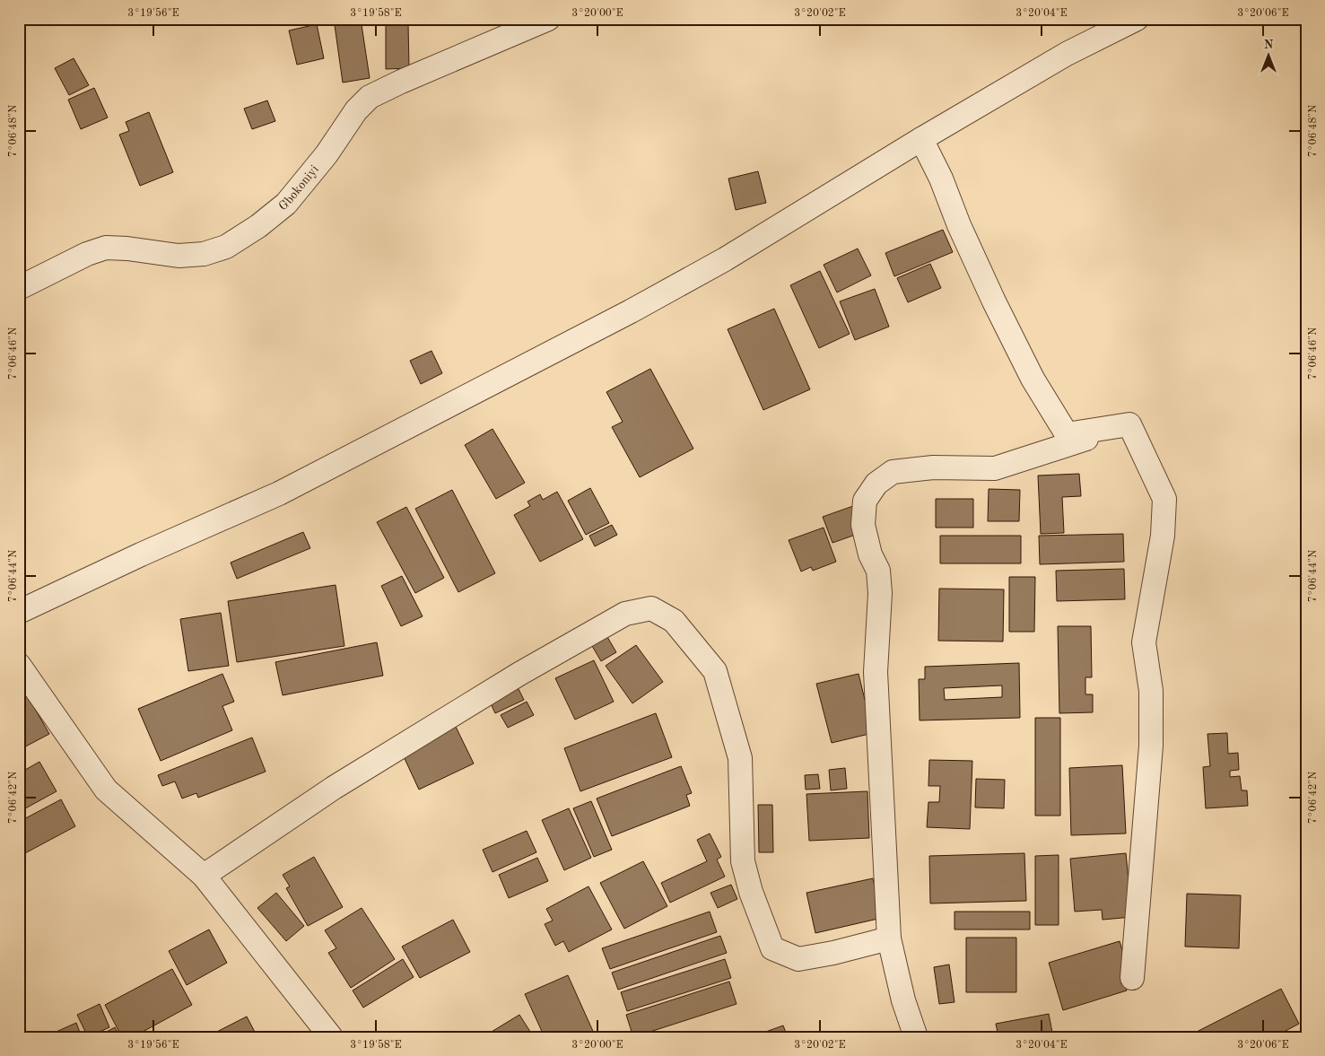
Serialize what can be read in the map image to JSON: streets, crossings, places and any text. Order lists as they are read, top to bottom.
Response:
{
  "streets": {
    "street": ["Gbokoniyi"]
  },
  "north": "top",
  "coordinates": [
    "3°19'56\"E",
    "3°19'58\"E",
    "3°20'00\"E",
    "3°20'02\"E",
    "3°20'04\"E",
    "3°20'06\"E",
    "7°06'48\"N",
    "7°06'46\"N",
    "7°06'44\"N",
    "7°06'42\"N"
  ]
}
